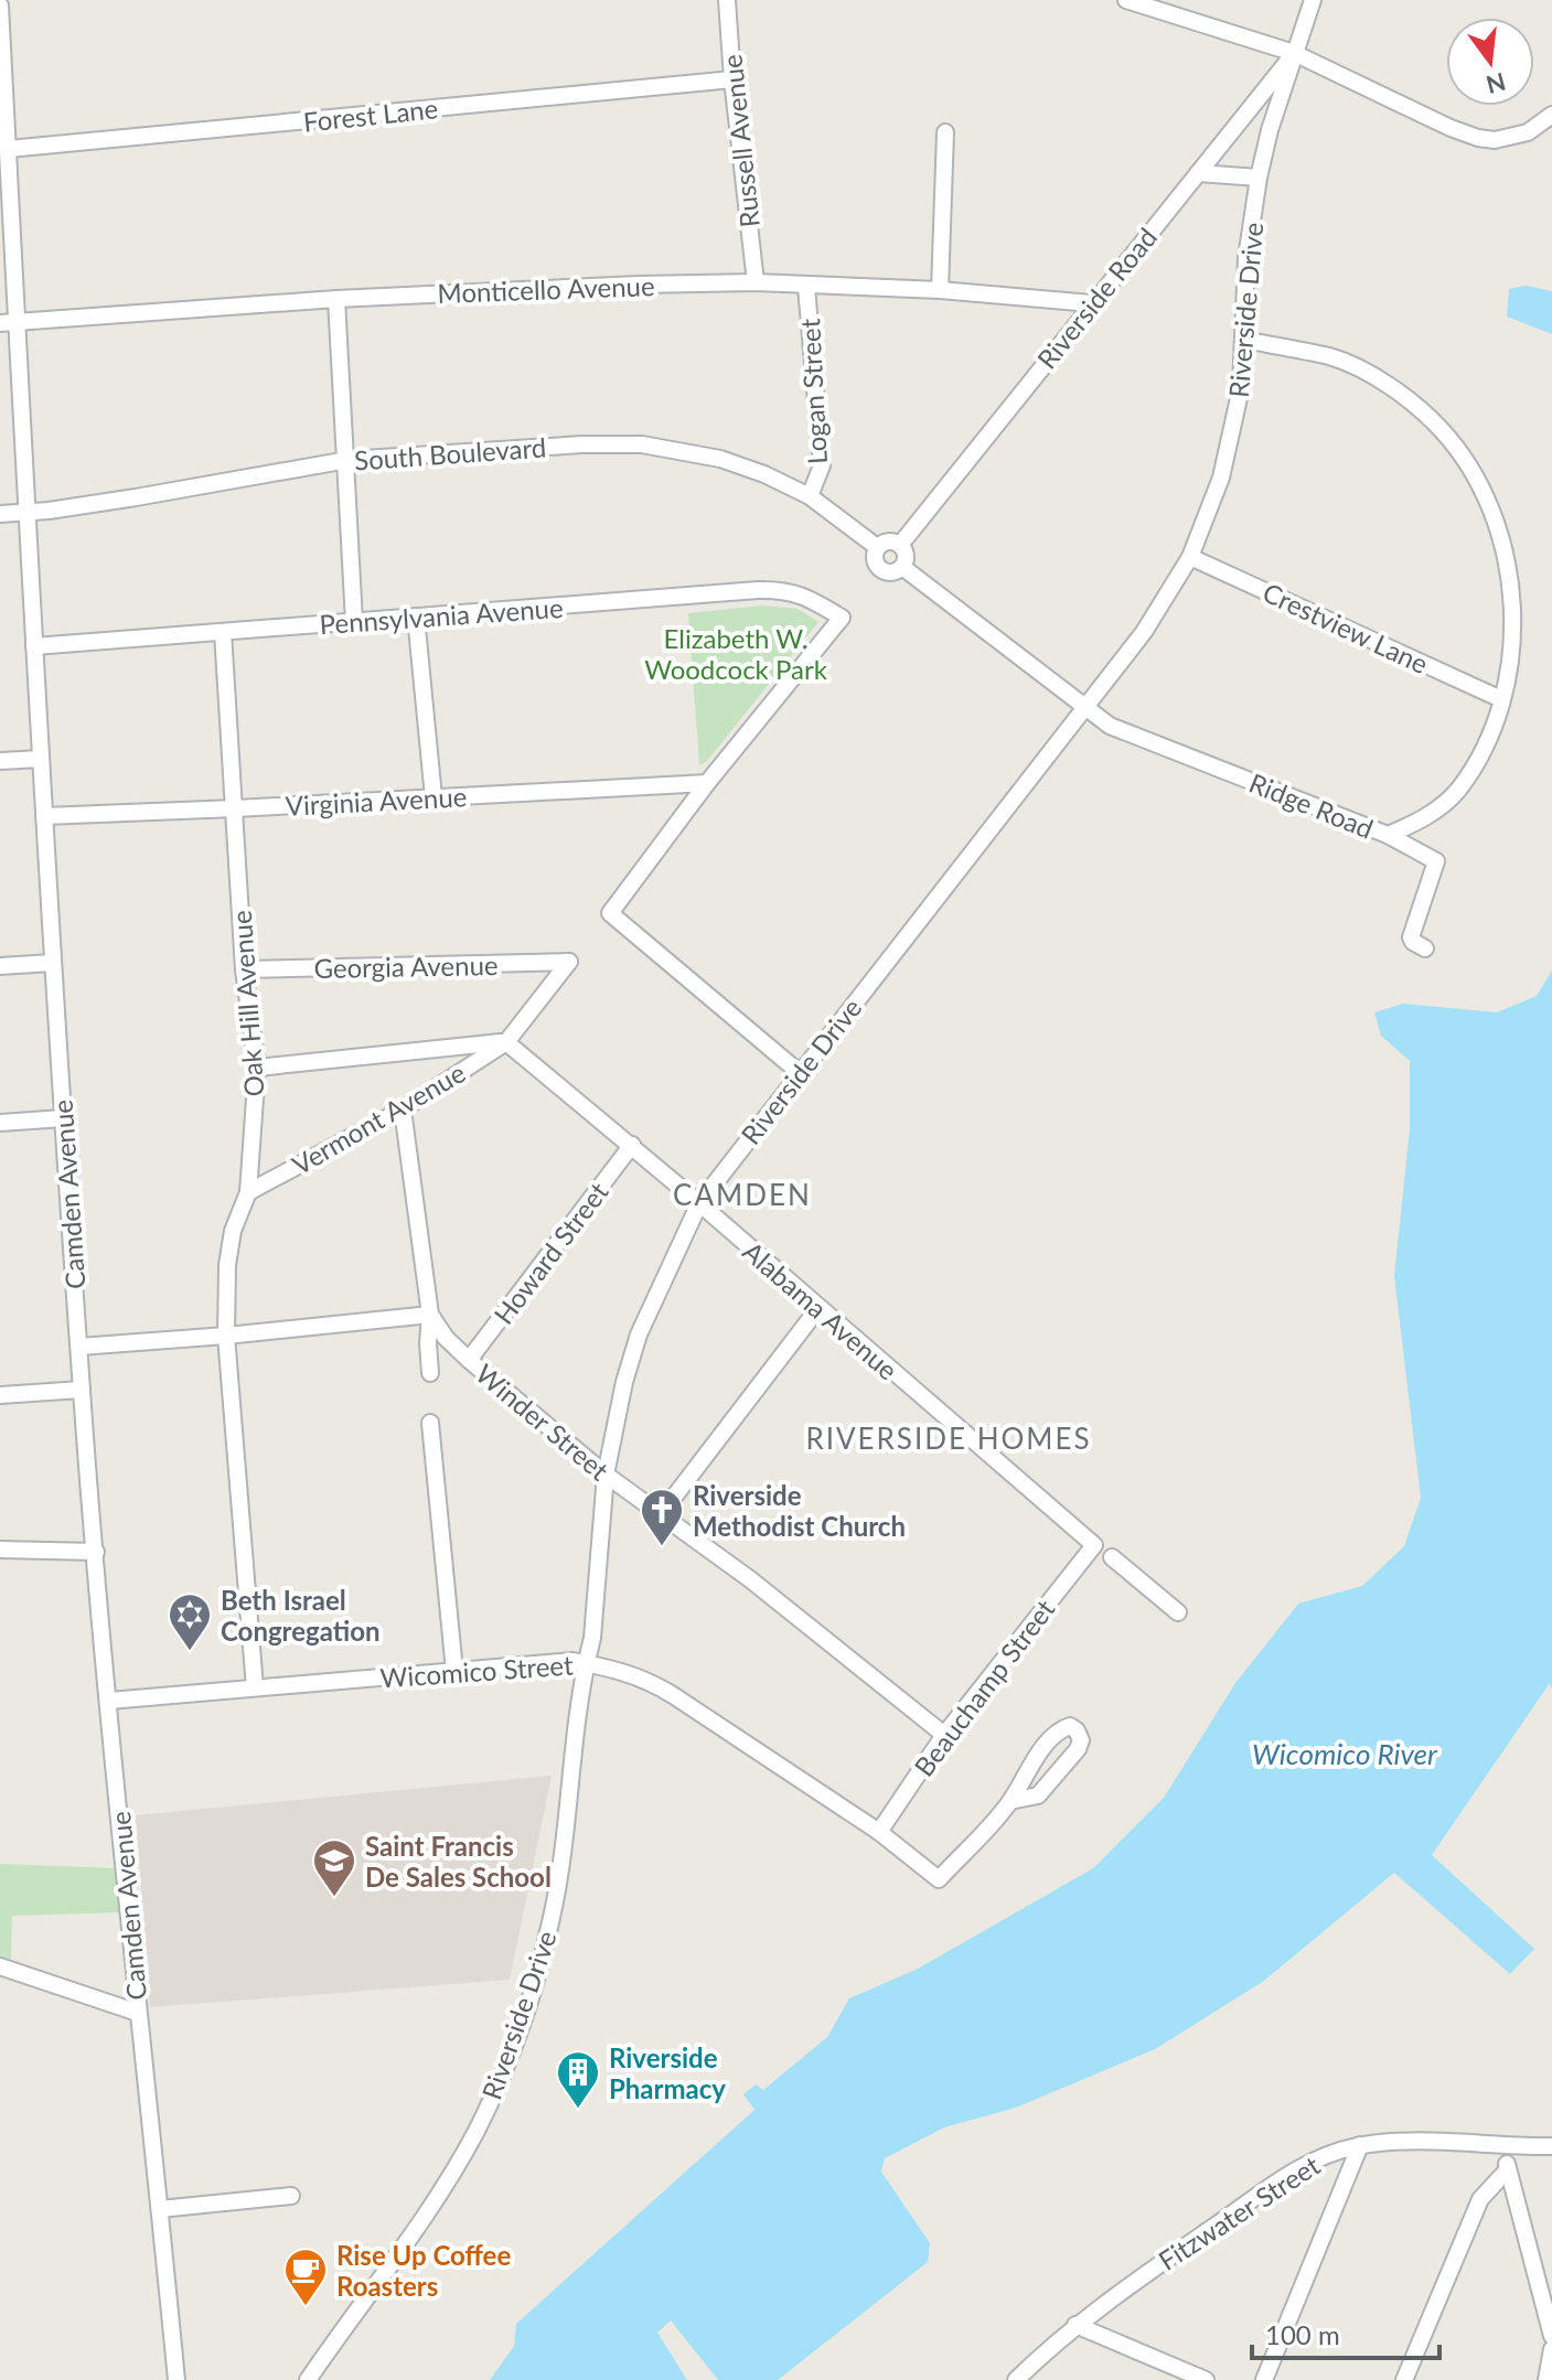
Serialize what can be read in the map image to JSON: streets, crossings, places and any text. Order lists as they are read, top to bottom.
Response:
{
  "streets": {
    "street": [
      "Forest Lane",
      "Russell Avenue",
      "Monticello Avenue",
      "Riverside Road",
      "Riverside Drive",
      "Logan Street",
      "South Boulevard",
      "Pennsylvania Avenue",
      "Crestview Lane",
      "Virginia Avenue",
      "Ridge Road",
      "Georgia Avenue",
      "Oak Hill Avenue",
      "Vermont Avenue",
      "Camden Avenue",
      "Howard Street",
      "Alabama Avenue",
      "Winder Street",
      "Wicomico Street",
      "Beauchamp Street",
      "Fitzwater Street"
    ]
  },
  "crossings": [
    ["Forest Lane", "Russell Avenue"],
    ["Forest Lane", "Camden Avenue"],
    ["Russell Avenue", "Monticello Avenue"],
    ["Monticello Avenue", "Riverside Road"],
    ["Monticello Avenue", "Logan Street"],
    ["Monticello Avenue", "Camden Avenue"],
    ["Riverside Road", "Riverside Drive"],
    ["Riverside Road", "South Boulevard"],
    ["Riverside Drive", "Crestview Lane"],
    ["Riverside Drive", "Ridge Road"],
    ["Riverside Drive", "Alabama Avenue"],
    ["Riverside Drive", "Winder Street"],
    ["Riverside Drive", "Wicomico Street"],
    ["Logan Street", "South Boulevard"],
    ["South Boulevard", "Camden Avenue"],
    ["Pennsylvania Avenue", "Virginia Avenue"],
    ["Pennsylvania Avenue", "Oak Hill Avenue"],
    ["Pennsylvania Avenue", "Camden Avenue"],
    ["Crestview Lane", "Ridge Road"],
    ["Virginia Avenue", "Oak Hill Avenue"],
    ["Virginia Avenue", "Camden Avenue"],
    ["Georgia Avenue", "Oak Hill Avenue"],
    ["Georgia Avenue", "Vermont Avenue"],
    ["Georgia Avenue", "Alabama Avenue"],
    ["Oak Hill Avenue", "Vermont Avenue"],
    ["Oak Hill Avenue", "Wicomico Street"],
    ["Vermont Avenue", "Alabama Avenue"],
    ["Camden Avenue", "Wicomico Street"],
    ["Howard Street", "Alabama Avenue"],
    ["Howard Street", "Winder Street"],
    ["Alabama Avenue", "Beauchamp Street"],
    ["Winder Street", "Beauchamp Street"],
    ["Wicomico Street", "Beauchamp Street"]
  ],
  "districts": ["CAMDEN", "RIVERSIDE HOMES"],
  "water": ["Wicomico River"],
  "parks": ["Elizabeth W. Woodcock Park"],
  "places": {
    "church": ["Riverside Methodist Church"],
    "synagogue": ["Beth Israel Congregation"],
    "school or university": ["Saint Francis De Sales School"],
    "building": ["Riverside Pharmacy"],
    "cafe": ["Rise Up Coffee Roasters"]
  },
  "scale_bar": "100 m",
  "north": "bottom"
}
